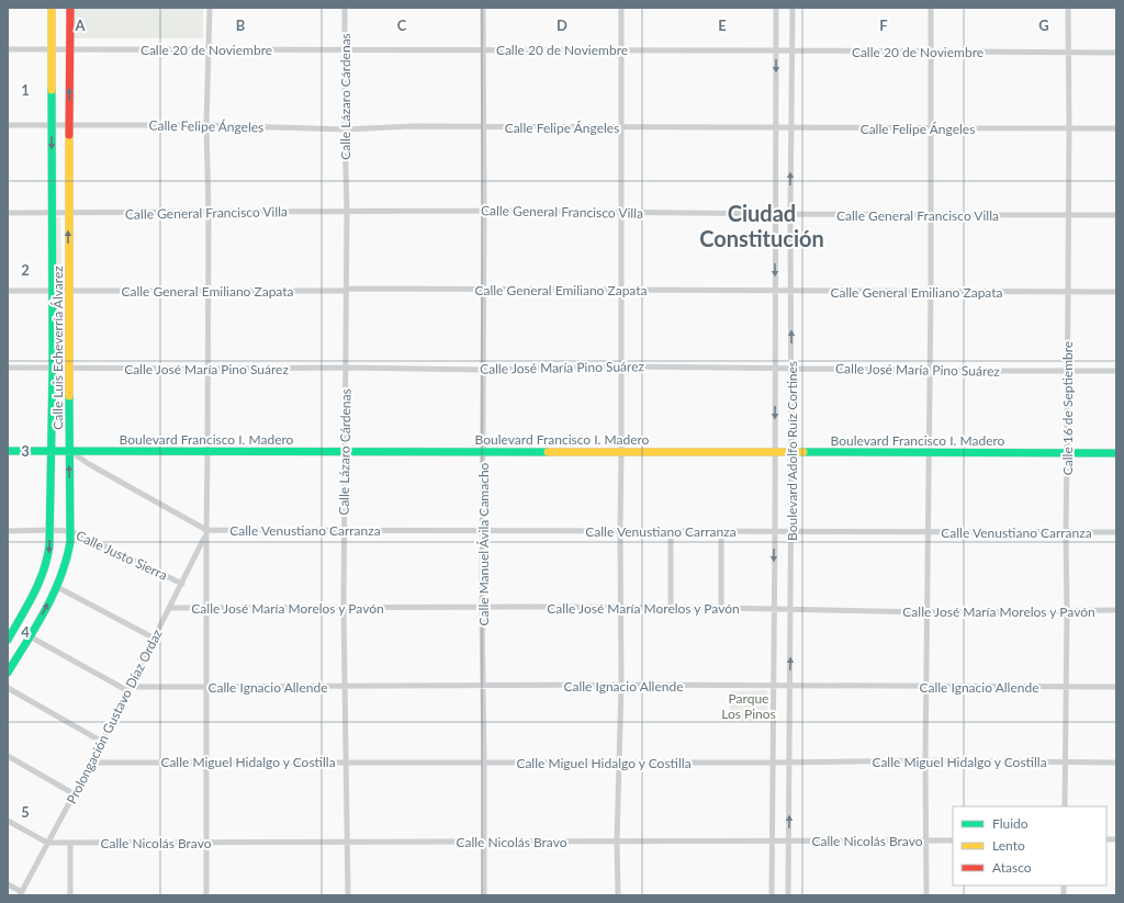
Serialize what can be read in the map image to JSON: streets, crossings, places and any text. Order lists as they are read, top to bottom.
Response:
{
  "streets": {
    "street": [
      "Calle 20 de Noviembre",
      "Calle Lázaro Cárdenas",
      "Calle Felipe Ángeles",
      "Calle General Francisco Villa",
      "Calle General Emiliano Zapata",
      "Calle Luis Echeverría Álvarez",
      "Calle José María Pino Suárez",
      "Calle 16 de Septiembre",
      "Boulevard Francisco I. Madero",
      "Boulevard Adolfo Ruíz Cortines",
      "Calle Venustiano Carranza",
      "Calle Manuel Ávila Camacho",
      "Calle Justo Sierra",
      "Calle José María Morelos y Pavón",
      "Calle Ignacio Allende",
      "Prolongación Gustavo Díaz Ordaz",
      "Calle Miguel Hidalgo y Costilla",
      "Calle Nicolás Bravo"
    ]
  },
  "crossings": [
    ["Calle 20 de Noviembre", "Calle Lázaro Cárdenas"],
    ["Calle 20 de Noviembre", "Calle Luis Echeverría Álvarez"],
    ["Calle 20 de Noviembre", "Calle 16 de Septiembre"],
    ["Calle 20 de Noviembre", "Boulevard Adolfo Ruíz Cortines"],
    ["Calle 20 de Noviembre", "Calle Manuel Ávila Camacho"],
    ["Calle Lázaro Cárdenas", "Calle Felipe Ángeles"],
    ["Calle Lázaro Cárdenas", "Calle General Francisco Villa"],
    ["Calle Lázaro Cárdenas", "Calle General Emiliano Zapata"],
    ["Calle Lázaro Cárdenas", "Calle José María Pino Suárez"],
    ["Calle Lázaro Cárdenas", "Boulevard Francisco I. Madero"],
    ["Calle Lázaro Cárdenas", "Calle Venustiano Carranza"],
    ["Calle Lázaro Cárdenas", "Calle José María Morelos y Pavón"],
    ["Calle Lázaro Cárdenas", "Calle Ignacio Allende"],
    ["Calle Lázaro Cárdenas", "Calle Miguel Hidalgo y Costilla"],
    ["Calle Lázaro Cárdenas", "Calle Nicolás Bravo"],
    ["Calle Felipe Ángeles", "Calle Luis Echeverría Álvarez"],
    ["Calle Felipe Ángeles", "Calle 16 de Septiembre"],
    ["Calle Felipe Ángeles", "Boulevard Adolfo Ruíz Cortines"],
    ["Calle Felipe Ángeles", "Calle Manuel Ávila Camacho"],
    ["Calle General Francisco Villa", "Calle Luis Echeverría Álvarez"],
    ["Calle General Francisco Villa", "Calle 16 de Septiembre"],
    ["Calle General Francisco Villa", "Boulevard Adolfo Ruíz Cortines"],
    ["Calle General Francisco Villa", "Calle Manuel Ávila Camacho"],
    ["Calle General Emiliano Zapata", "Calle Luis Echeverría Álvarez"],
    ["Calle General Emiliano Zapata", "Calle 16 de Septiembre"],
    ["Calle General Emiliano Zapata", "Boulevard Adolfo Ruíz Cortines"],
    ["Calle General Emiliano Zapata", "Calle Manuel Ávila Camacho"],
    ["Calle Luis Echeverría Álvarez", "Calle José María Pino Suárez"],
    ["Calle Luis Echeverría Álvarez", "Boulevard Francisco I. Madero"],
    ["Calle Luis Echeverría Álvarez", "Calle Justo Sierra"],
    ["Calle José María Pino Suárez", "Calle 16 de Septiembre"],
    ["Calle José María Pino Suárez", "Boulevard Adolfo Ruíz Cortines"],
    ["Calle José María Pino Suárez", "Calle Manuel Ávila Camacho"],
    ["Calle 16 de Septiembre", "Boulevard Francisco I. Madero"],
    ["Calle 16 de Septiembre", "Calle Venustiano Carranza"],
    ["Calle 16 de Septiembre", "Calle José María Morelos y Pavón"],
    ["Calle 16 de Septiembre", "Calle Ignacio Allende"],
    ["Calle 16 de Septiembre", "Calle Miguel Hidalgo y Costilla"],
    ["Boulevard Francisco I. Madero", "Boulevard Adolfo Ruíz Cortines"],
    ["Boulevard Francisco I. Madero", "Calle Manuel Ávila Camacho"],
    ["Boulevard Adolfo Ruíz Cortines", "Calle Venustiano Carranza"],
    ["Boulevard Adolfo Ruíz Cortines", "Calle José María Morelos y Pavón"],
    ["Boulevard Adolfo Ruíz Cortines", "Calle Ignacio Allende"],
    ["Boulevard Adolfo Ruíz Cortines", "Calle Miguel Hidalgo y Costilla"],
    ["Boulevard Adolfo Ruíz Cortines", "Calle Nicolás Bravo"],
    ["Calle Venustiano Carranza", "Calle Manuel Ávila Camacho"],
    ["Calle Venustiano Carranza", "Prolongación Gustavo Díaz Ordaz"],
    ["Calle Manuel Ávila Camacho", "Calle José María Morelos y Pavón"],
    ["Calle Manuel Ávila Camacho", "Calle Ignacio Allende"],
    ["Calle Manuel Ávila Camacho", "Calle Miguel Hidalgo y Costilla"],
    ["Calle Manuel Ávila Camacho", "Calle Nicolás Bravo"],
    ["Calle Justo Sierra", "Prolongación Gustavo Díaz Ordaz"],
    ["Calle José María Morelos y Pavón", "Prolongación Gustavo Díaz Ordaz"],
    ["Calle Ignacio Allende", "Prolongación Gustavo Díaz Ordaz"],
    ["Prolongación Gustavo Díaz Ordaz", "Calle Miguel Hidalgo y Costilla"],
    ["Prolongación Gustavo Díaz Ordaz", "Calle Nicolás Bravo"]
  ],
  "districts": ["Ciudad Constitución"],
  "parks": ["Parque Los Pinos"],
  "legend": ["Fluido", "Lento", "Atasco"],
  "grid": {
    "columns": [
      "A",
      "B",
      "C",
      "D",
      "E",
      "F",
      "G"
    ],
    "rows": [
      "1",
      "2",
      "3",
      "4",
      "5"
    ]
  }
}
